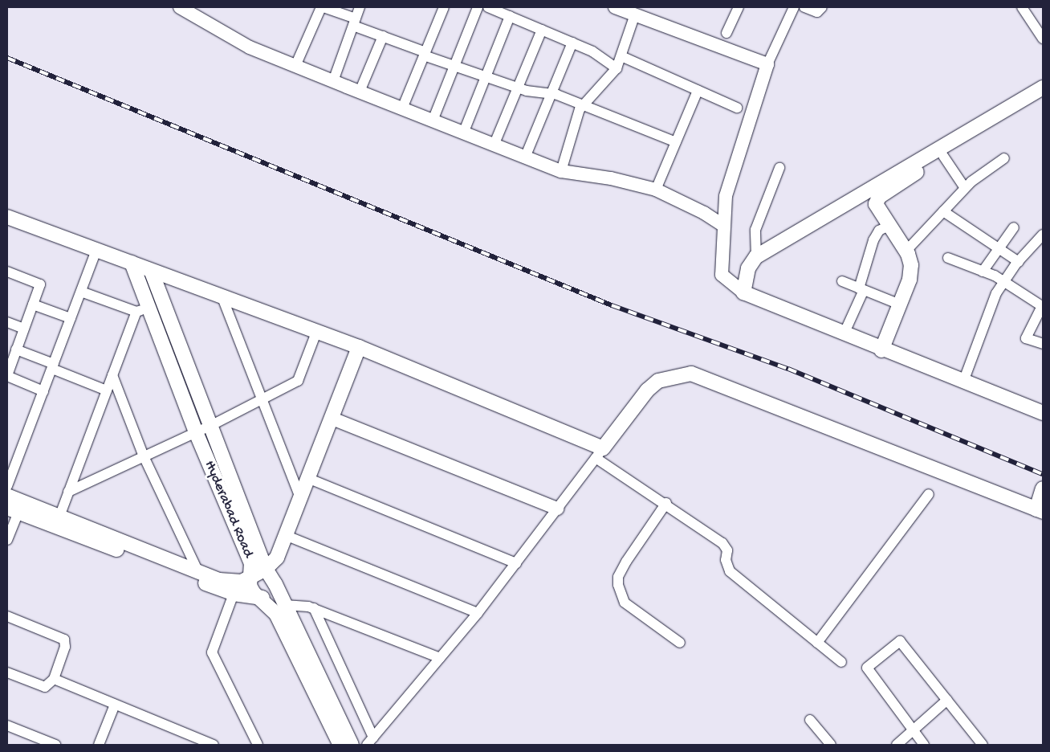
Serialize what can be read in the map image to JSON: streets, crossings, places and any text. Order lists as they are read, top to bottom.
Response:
{
  "streets": {
    "main road": ["Hyderabad Road"]
  }
}
